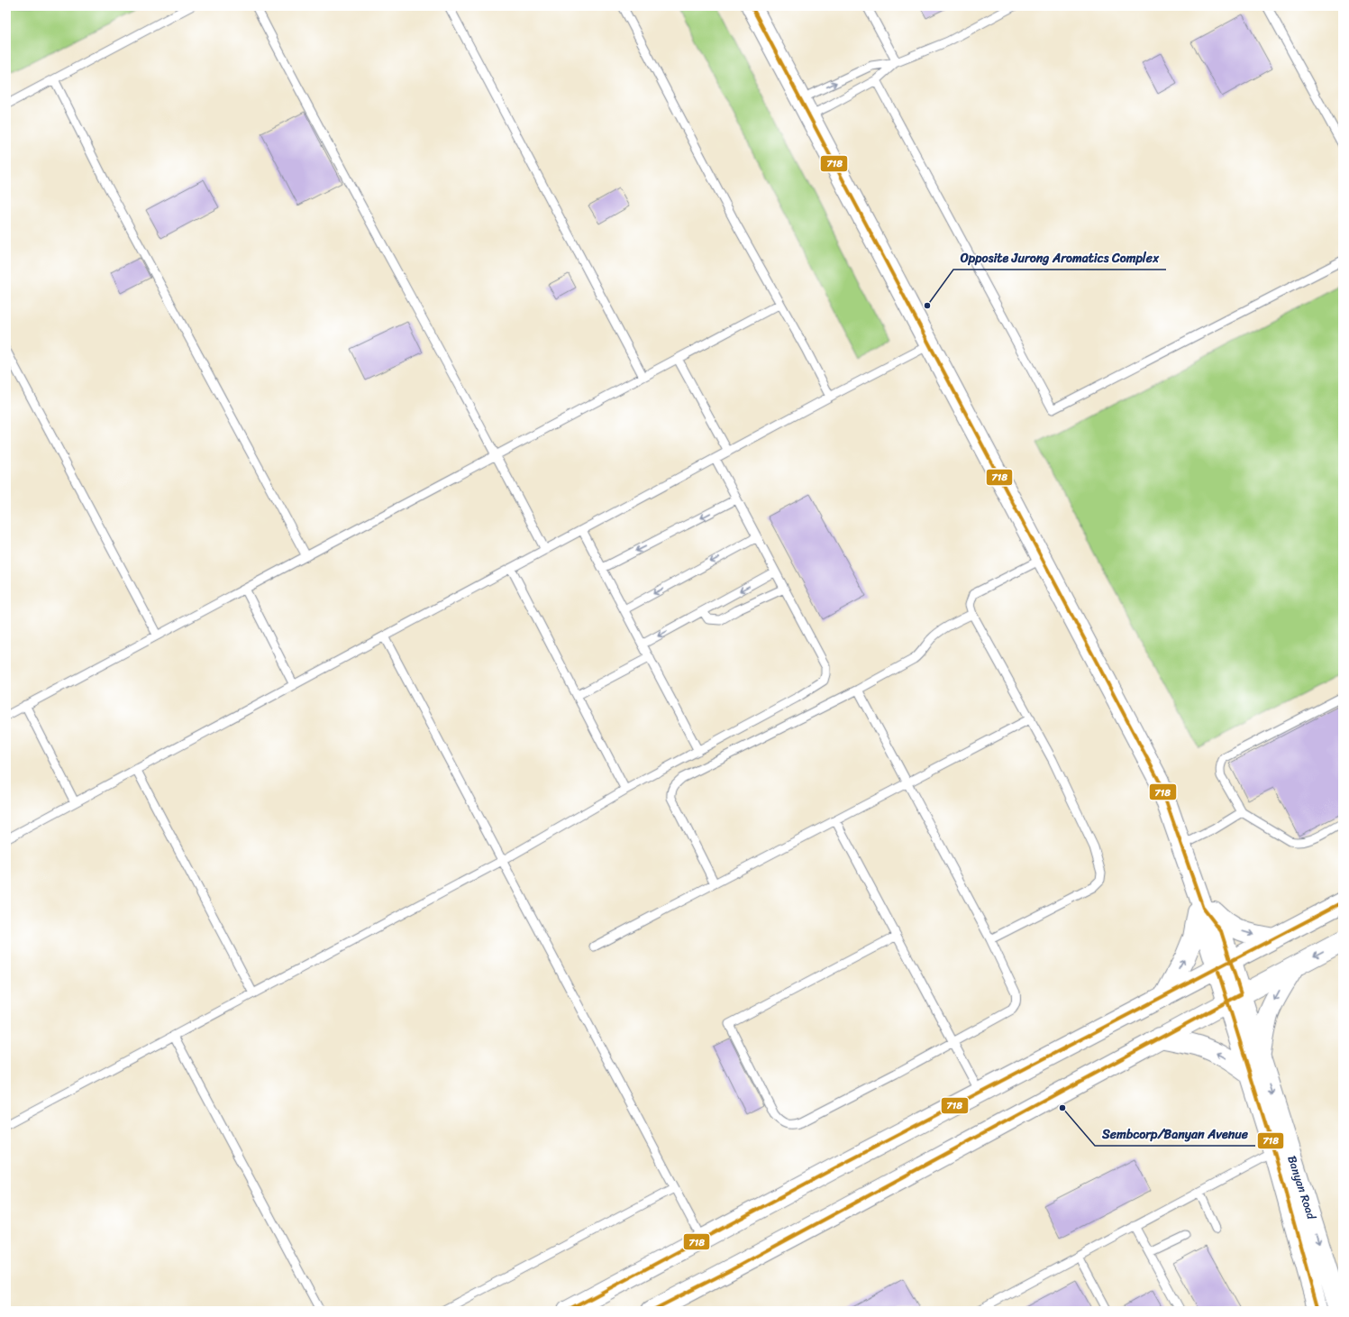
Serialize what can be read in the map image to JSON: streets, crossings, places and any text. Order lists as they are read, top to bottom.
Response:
{
  "streets": {
    "street": ["Banyan Road"]
  },
  "places": ["Opposite Jurong Aromatics Complex", "Sembcorp/Banyan Avenue"],
  "lines": ["transit line 718"]
}
